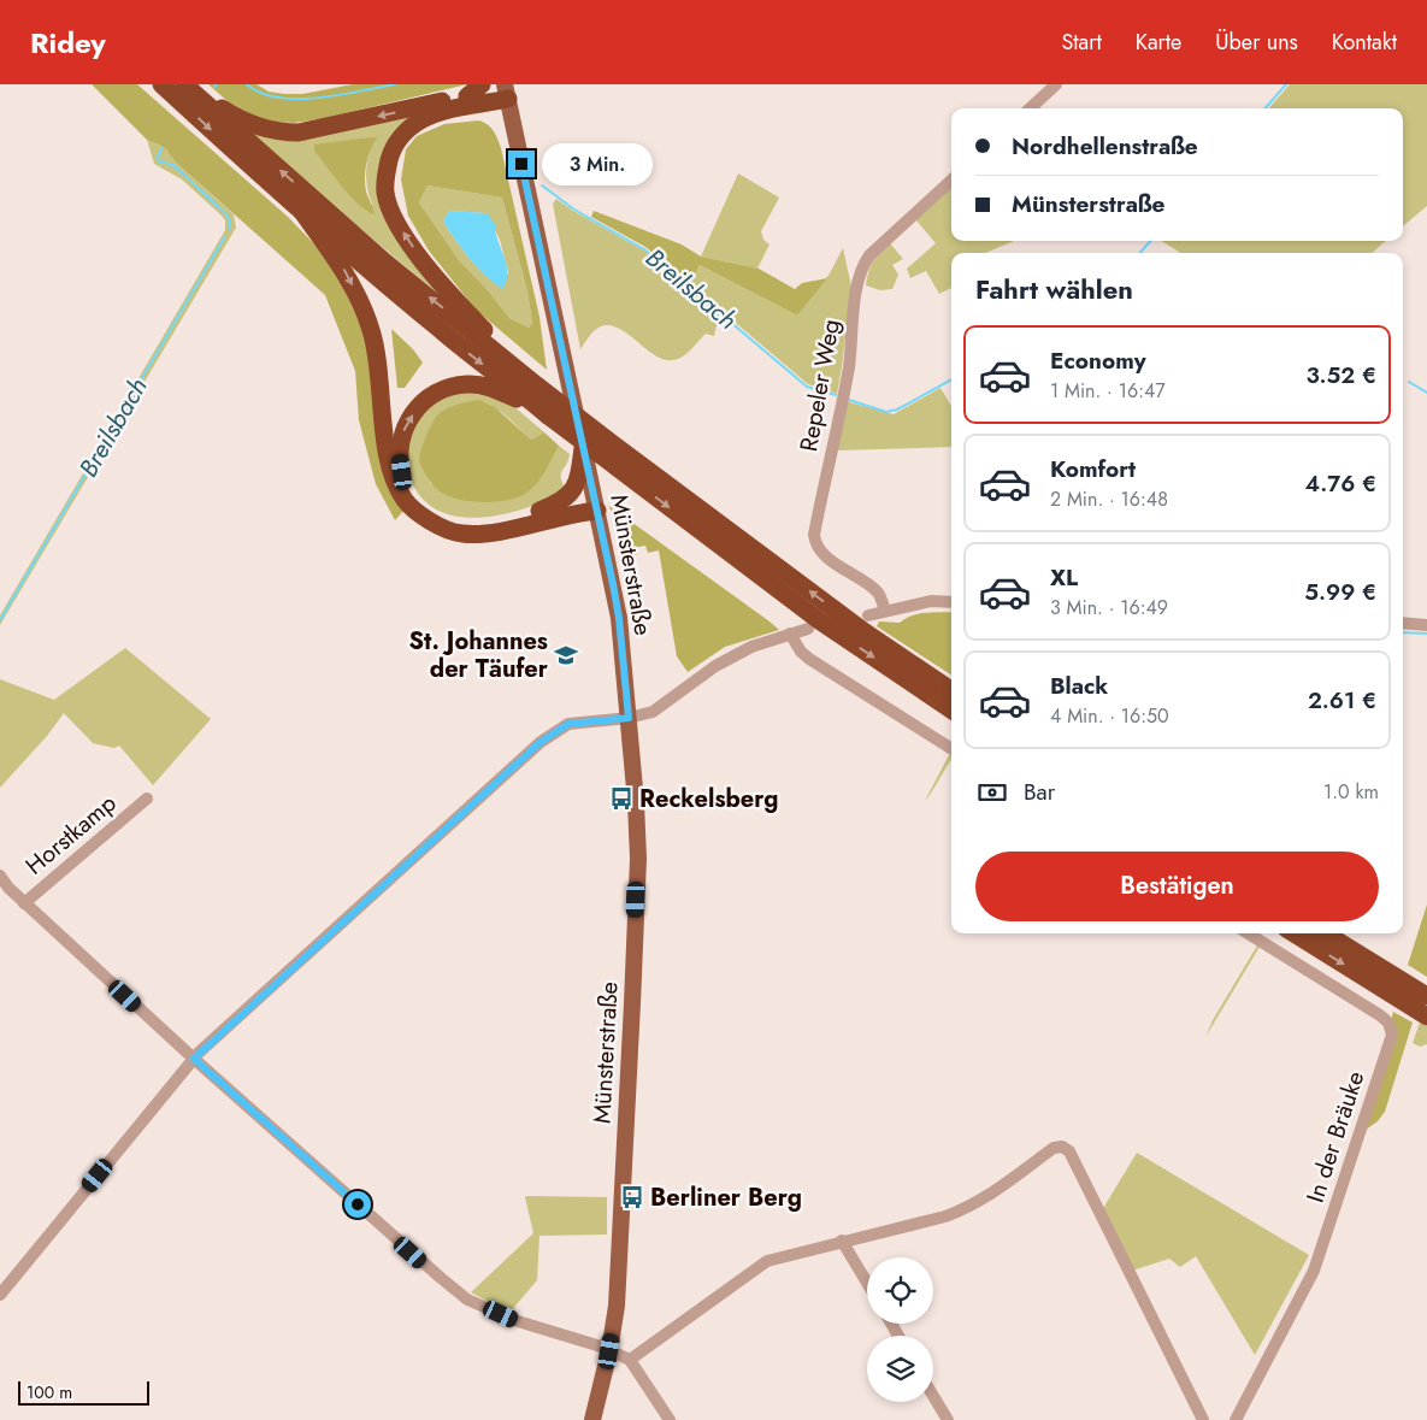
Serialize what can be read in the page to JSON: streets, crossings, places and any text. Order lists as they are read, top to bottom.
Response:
{
  "streets": {
    "main road": ["Münsterstraße"],
    "street": ["Repeler Weg", "Horstkamp", "In der Bräuke"]
  },
  "water": ["Breilsbach"],
  "places": {
    "school or university": ["St. Johannes der Täufer"],
    "bus stop": ["Reckelsberg", "Berliner Berg"]
  },
  "scale_bar": "100 m",
  "page": {
    "header": "Ridey",
    "nav": [
      "Start",
      "Karte",
      "Über uns",
      "Kontakt"
    ],
    "banner": ["Nordhellenstraße", "Münsterstraße"],
    "bubble": "3 Min.",
    "heading": "Fahrt wählen",
    "list": [
      {
        "name": "Economy",
        "note": "1 Min. · 16:47",
        "value": "3.52 €"
      },
      {
        "name": "Komfort",
        "note": "2 Min. · 16:48",
        "value": "4.76 €"
      },
      {
        "name": "XL",
        "note": "3 Min. · 16:49",
        "value": "5.99 €"
      },
      {
        "name": "Black",
        "note": "4 Min. · 16:50",
        "value": "2.61 €"
      }
    ],
    "pay": ["Bar", "1.0 km"],
    "buttons": "Bestätigen",
    "scale": "100 m"
  }
}
